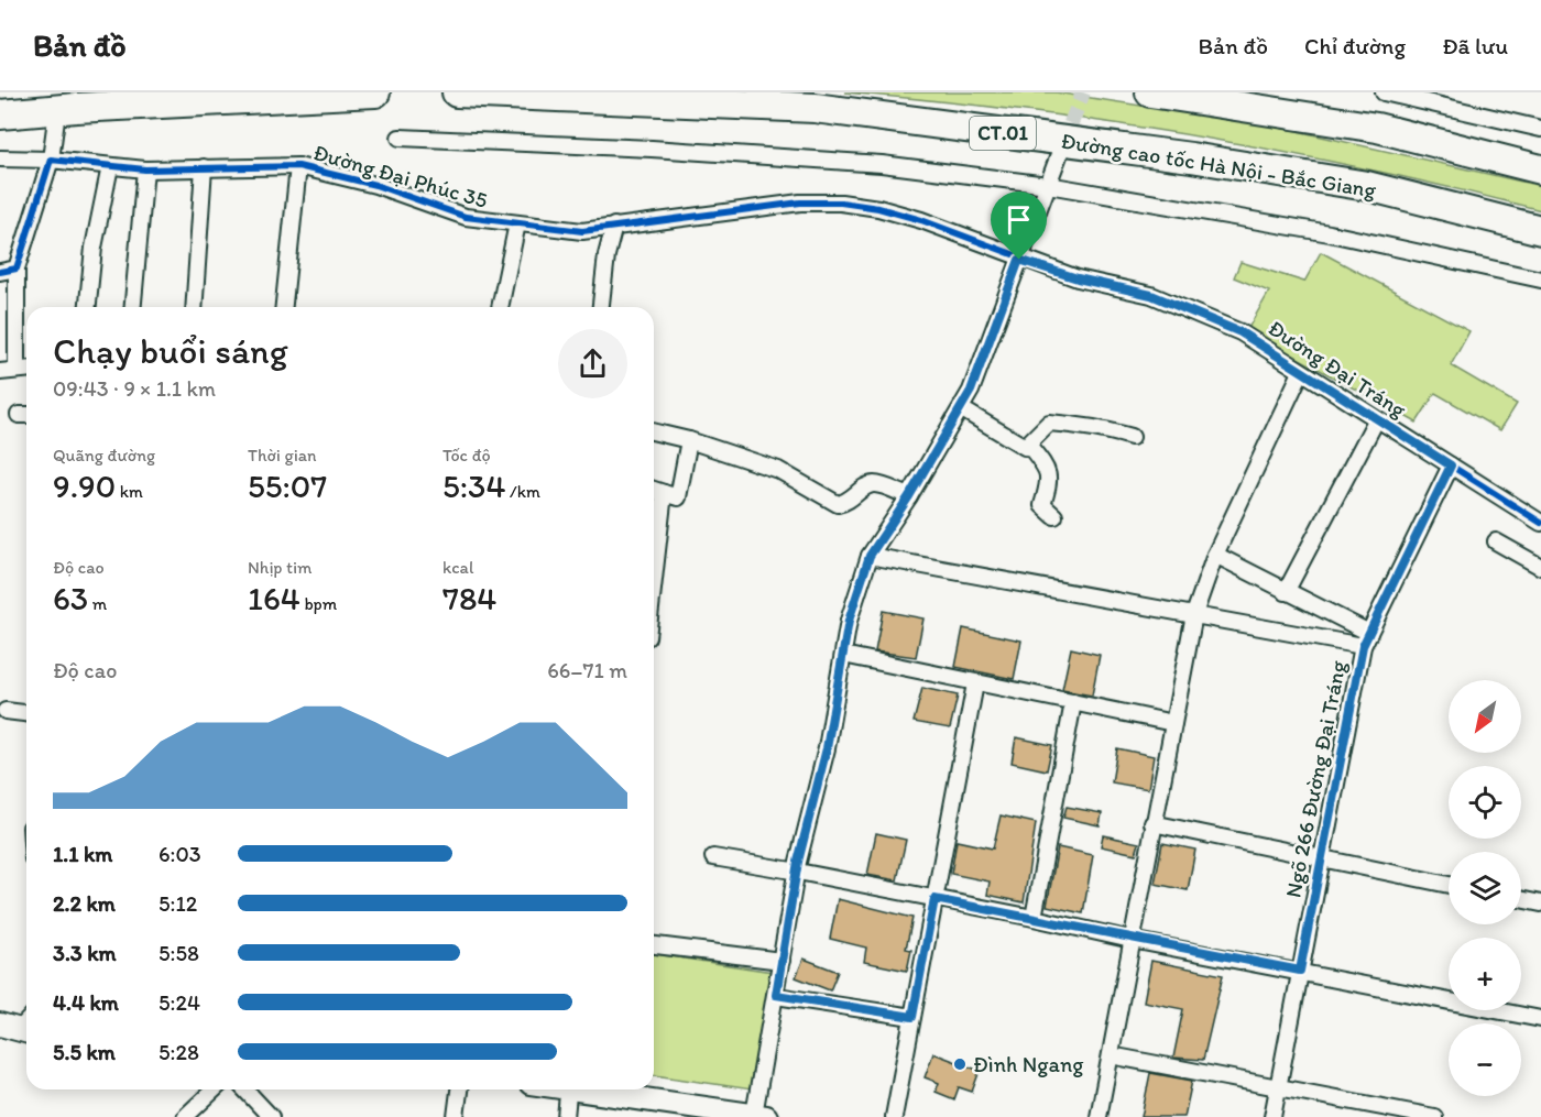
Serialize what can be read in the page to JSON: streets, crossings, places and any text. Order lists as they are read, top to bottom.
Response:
{
  "streets": {
    "highway": ["CT.01", "Đường cao tốc Hà Nội - Bắc Giang"],
    "street": ["Đường Đại Phúc 35", "Đường Đại Tráng", "Ngõ 266 Đường Đại Tráng"]
  },
  "crossings": [
    ["Đường Đại Phúc 35", "Đường Đại Tráng"],
    ["Đường Đại Tráng", "Ngõ 266 Đường Đại Tráng"]
  ],
  "places": ["Đình Ngang"],
  "north": "bottom left",
  "page": {
    "header": "Bản đồ",
    "nav": ["Bản đồ", "Chỉ đường", "Đã lưu"],
    "heading": ["Chạy buổi sáng", "09:43 · 9 × 1.1 km"],
    "stats": [
      ["Quãng đường", "9.90 km"],
      ["Thời gian", "55:07"],
      ["Tốc độ", "5:34 /km"],
      ["Độ cao", "63 m"],
      ["Nhịp tim", "164 bpm"],
      ["kcal", "784"]
    ],
    "chart": ["Độ cao", "66–71 m"],
    "map_buttons": ["+", "−"],
    "list": [
      {
        "name": "1.1 km",
        "note": "6:03"
      },
      {
        "name": "2.2 km",
        "note": "5:12"
      },
      {
        "name": "3.3 km",
        "note": "5:58"
      },
      {
        "name": "4.4 km",
        "note": "5:24"
      },
      {
        "name": "5.5 km",
        "note": "5:28"
      }
    ]
  }
}
